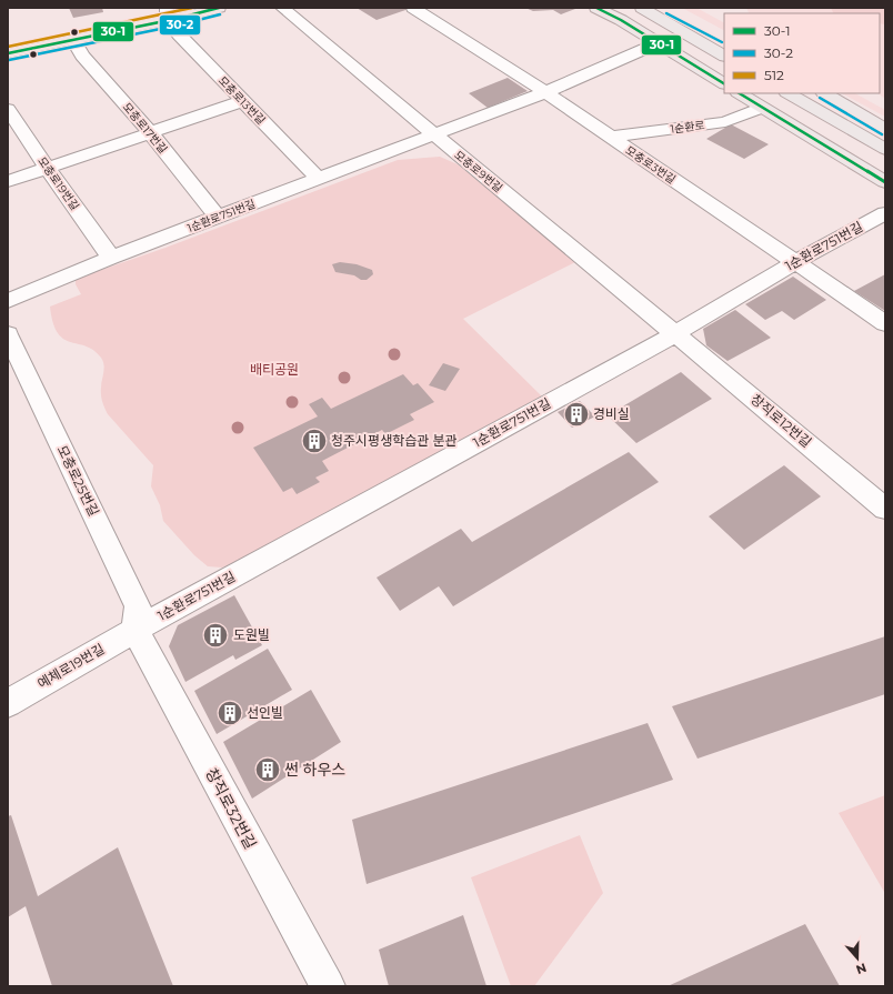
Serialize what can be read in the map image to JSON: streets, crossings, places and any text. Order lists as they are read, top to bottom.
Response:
{
  "streets": {
    "street": [
      "모충로13번길",
      "1순환로",
      "모충로17번길",
      "모충로3번길",
      "모충로9번길",
      "모충로19번길",
      "1순환로751번길",
      "창직로12번길",
      "모충로25번길",
      "예체로19번길",
      "창직로32번길"
    ]
  },
  "crossings": [
    ["모충로13번길", "1순환로751번길"],
    ["1순환로", "모충로3번길"],
    ["모충로17번길", "1순환로751번길"],
    ["모충로3번길", "1순환로751번길"],
    ["모충로9번길", "1순환로751번길"],
    ["모충로9번길", "창직로12번길"],
    ["모충로19번길", "1순환로751번길"],
    ["1순환로751번길", "창직로12번길"],
    ["1순환로751번길", "모충로25번길"],
    ["1순환로751번길", "예체로19번길"],
    ["1순환로751번길", "창직로32번길"],
    ["모충로25번길", "예체로19번길"],
    ["모충로25번길", "창직로32번길"],
    ["예체로19번길", "창직로32번길"]
  ],
  "parks": ["배티공원"],
  "places": {
    "building": [
      "경비실",
      "청주시평생학습관 분관",
      "도원빌",
      "선인빌",
      "썬 하우스"
    ]
  },
  "lines": ["transit line 30-1", "transit line 512", "transit line 30-2"],
  "legend": ["30-1", "30-2", "512"],
  "north": "bottom"
}
